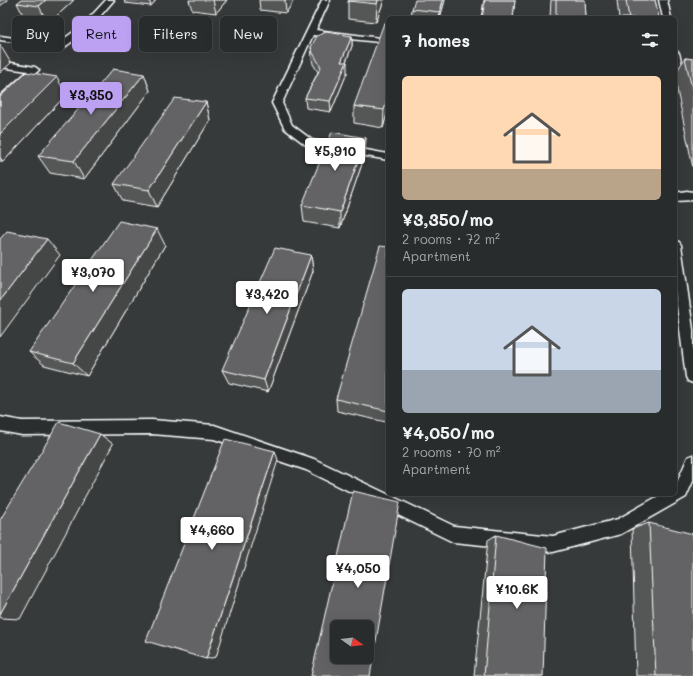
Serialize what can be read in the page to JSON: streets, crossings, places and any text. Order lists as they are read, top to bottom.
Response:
{
  "north": "right",
  "page": {
    "chip": [
      "Buy",
      "Rent",
      "Filters",
      "New"
    ],
    "heading": "7 homes",
    "list": [
      {
        "name": "¥3,350/mo",
        "note": "2 rooms · 72 m² · Apartment"
      },
      {
        "name": "¥4,050/mo",
        "note": "2 rooms · 70 m² · Apartment"
      }
    ],
    "price": [
      "¥3,350",
      "¥5,910",
      "¥3,070",
      "¥3,420",
      "¥4,660",
      "¥4,050",
      "¥10.6K"
    ]
  }
}
